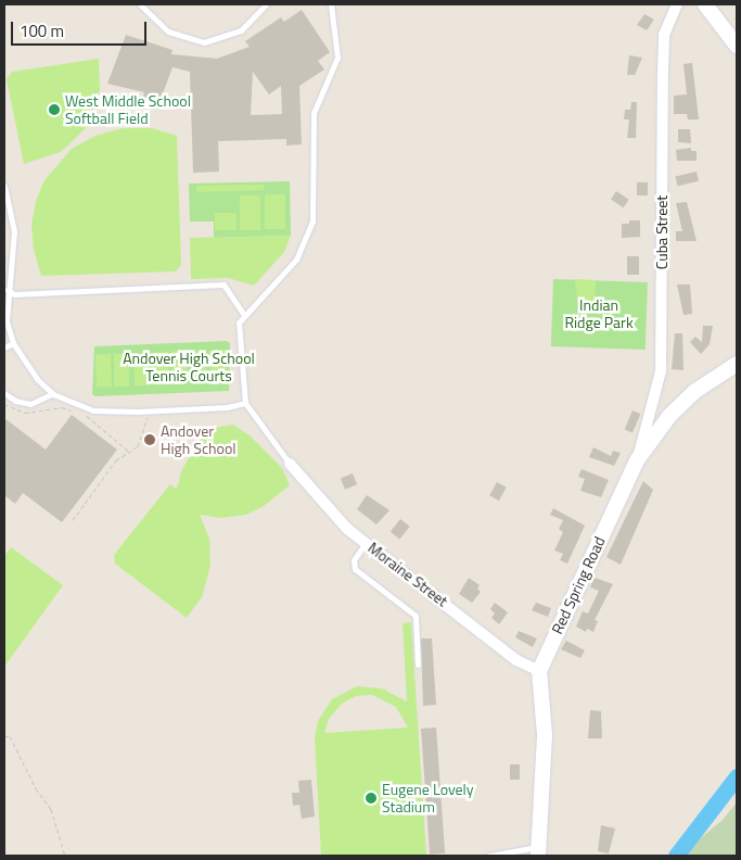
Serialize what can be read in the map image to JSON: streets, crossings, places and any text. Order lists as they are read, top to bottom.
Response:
{
  "streets": {
    "main road": ["Red Spring Road"],
    "street": ["Cuba Street", "Moraine Street"]
  },
  "crossings": [
    ["Cuba Street", "Red Spring Road"],
    ["Moraine Street", "Red Spring Road"]
  ],
  "parks": ["Indian Ridge Park", "Andover High School Tennis Courts"],
  "places": ["West Middle School Softball Field", "Andover High School", "Eugene Lovely Stadium"],
  "scale_bar": "100 m"
}
